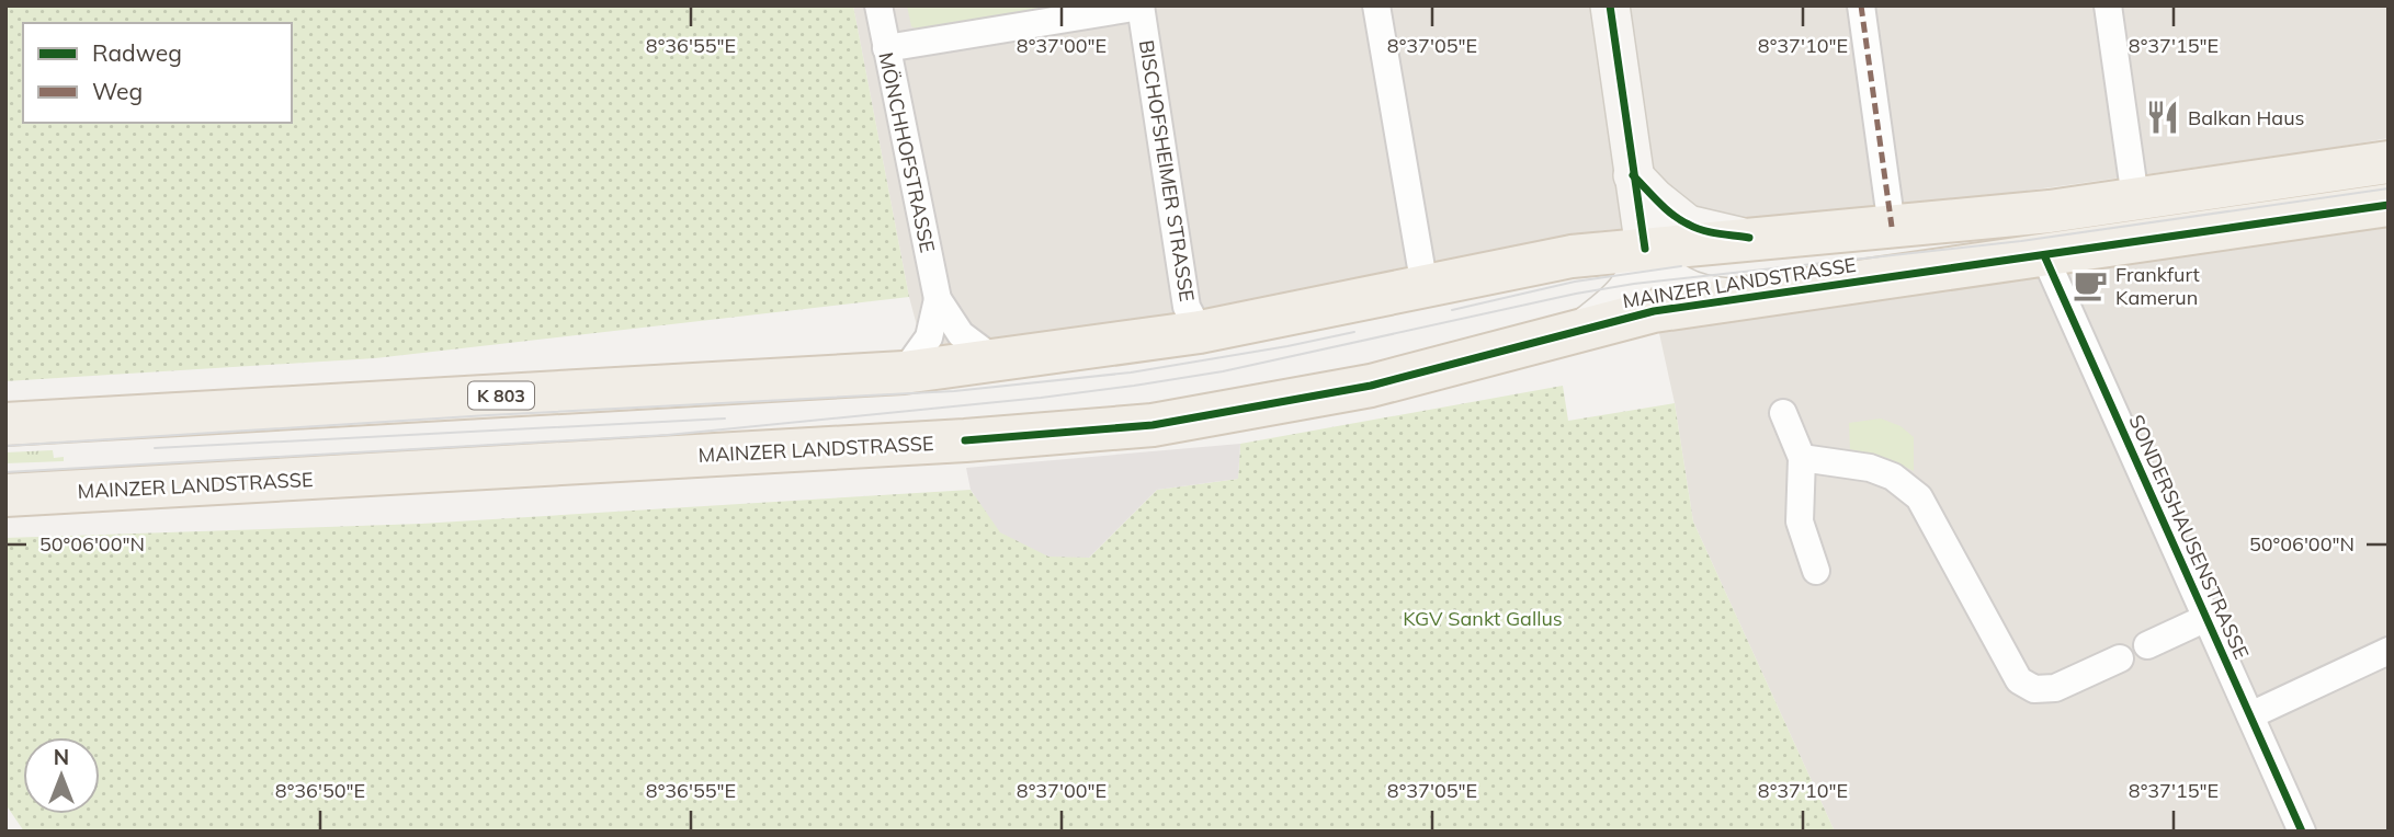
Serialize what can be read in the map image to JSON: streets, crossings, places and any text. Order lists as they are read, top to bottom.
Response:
{
  "streets": {
    "main road": ["MAINZER LANDSTRASSE", "K 803"],
    "street": ["MÖNCHHOFSTRASSE", "BISCHOFSHEIMER STRASSE", "SONDERSHAUSENSTRASSE"]
  },
  "crossings": [
    ["MÖNCHHOFSTRASSE", "MAINZER LANDSTRASSE"],
    ["BISCHOFSHEIMER STRASSE", "MAINZER LANDSTRASSE"],
    ["MAINZER LANDSTRASSE", "SONDERSHAUSENSTRASSE"]
  ],
  "parks": ["KGV Sankt Gallus"],
  "places": {
    "restaurant": ["Balkan Haus"],
    "cafe": ["Frankfurt Kamerun"]
  },
  "legend": ["Radweg", "Weg"],
  "north": "top",
  "coordinates": [
    "8°36'55\"E",
    "8°37'00\"E",
    "8°37'05\"E",
    "8°37'10\"E",
    "8°37'15\"E",
    "50°06'00\"N",
    "8°36'50\"E"
  ]
}
